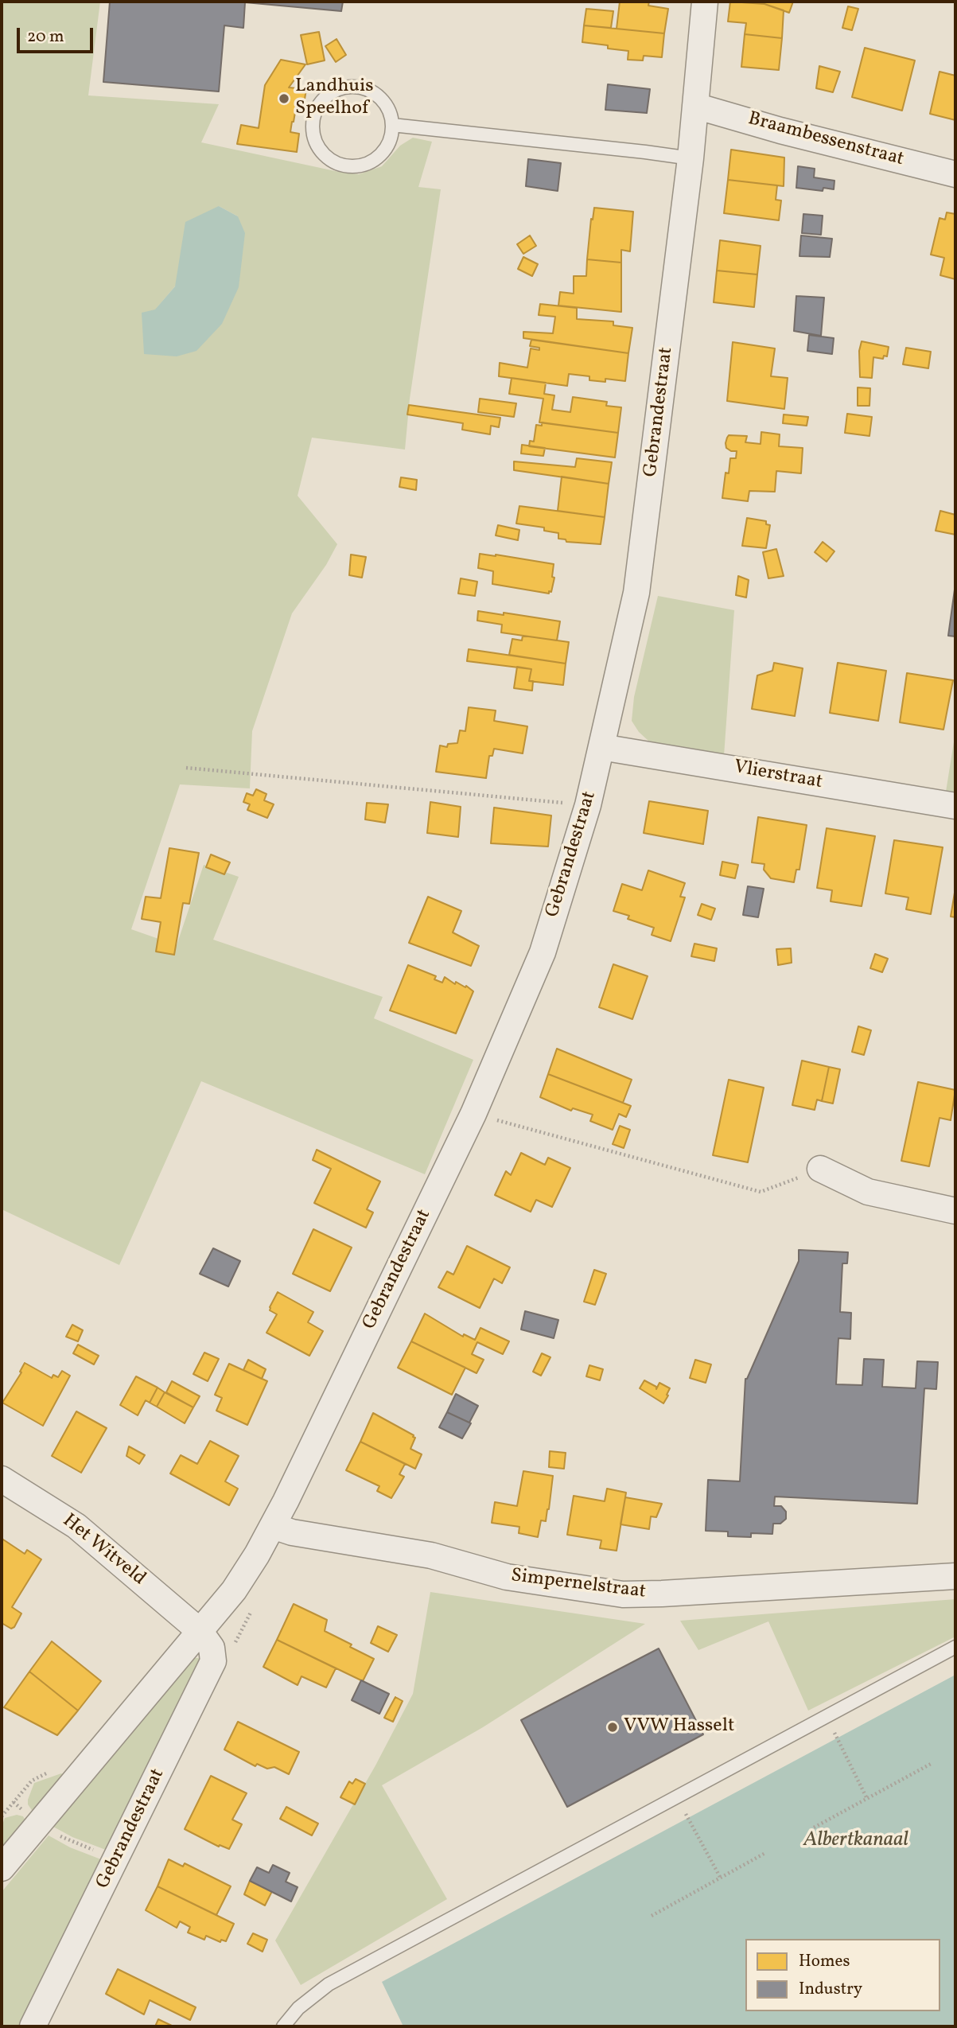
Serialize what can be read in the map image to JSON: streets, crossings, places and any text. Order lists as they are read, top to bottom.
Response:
{
  "streets": {
    "street": [
      "Braambessenstraat",
      "Gebrandestraat",
      "Vlierstraat",
      "Het Witveld",
      "Simpernelstraat"
    ]
  },
  "crossings": [
    ["Braambessenstraat", "Gebrandestraat"],
    ["Gebrandestraat", "Vlierstraat"],
    ["Gebrandestraat", "Het Witveld"],
    ["Gebrandestraat", "Simpernelstraat"]
  ],
  "water": ["Albertkanaal"],
  "places": ["Landhuis Speelhof", "VVW Hasselt"],
  "legend": ["Homes", "Industry"],
  "scale_bar": "20 m"
}
